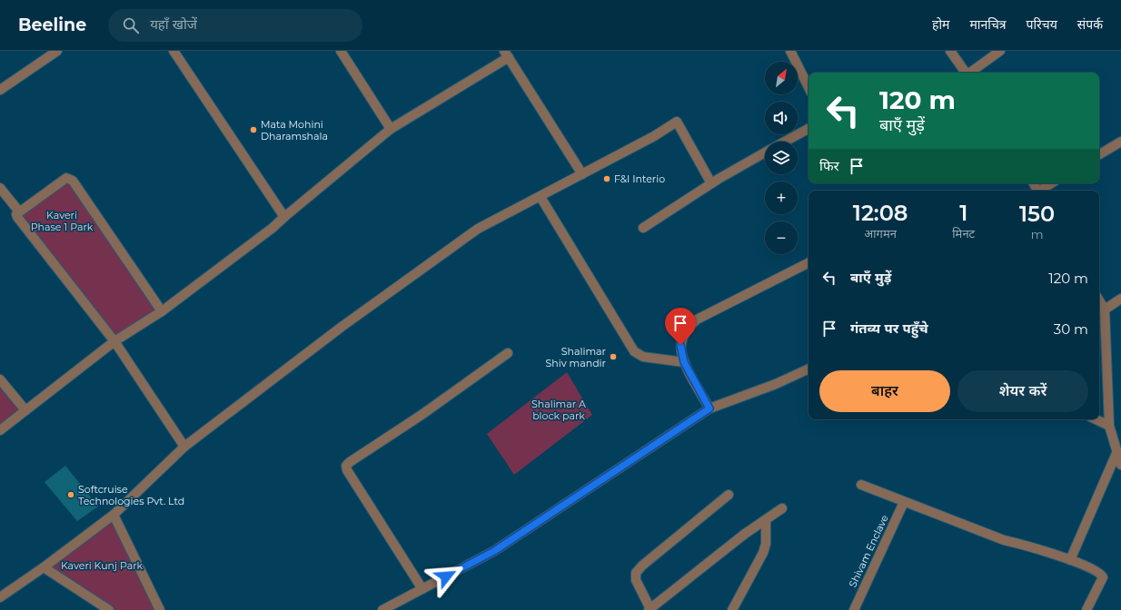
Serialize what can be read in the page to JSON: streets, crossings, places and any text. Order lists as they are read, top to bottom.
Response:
{
  "streets": {
    "street": ["Shivam Enclave"]
  },
  "parks": ["Kaveri Phase 1 Park", "Shalimar A block park", "Kaveri Kunj Park"],
  "places": [
    "Mata Mohini Dharamshala",
    "F&I Interio",
    "Shalimar Shiv mandir",
    "Softcruise Technologies Pvt. Ltd"
  ],
  "north": "top right",
  "page": {
    "header": "Beeline",
    "search": "यहाँ खोजें",
    "nav": [
      "होम",
      "मानचित्र",
      "परिचय",
      "संपर्क"
    ],
    "map_buttons": ["+", "−"],
    "turn": ["120 m", "बाएँ मुड़ें"],
    "then": "फिर",
    "eta": [
      "12:08",
      "आगमन",
      "1",
      "मिनट",
      "150",
      "m"
    ],
    "list": [
      {
        "name": "बाएँ मुड़ें",
        "value": "120 m"
      },
      {
        "name": "गंतव्य पर पहुँचे",
        "value": "30 m"
      }
    ],
    "buttons": ["बाहर", "शेयर करें"]
  }
}
